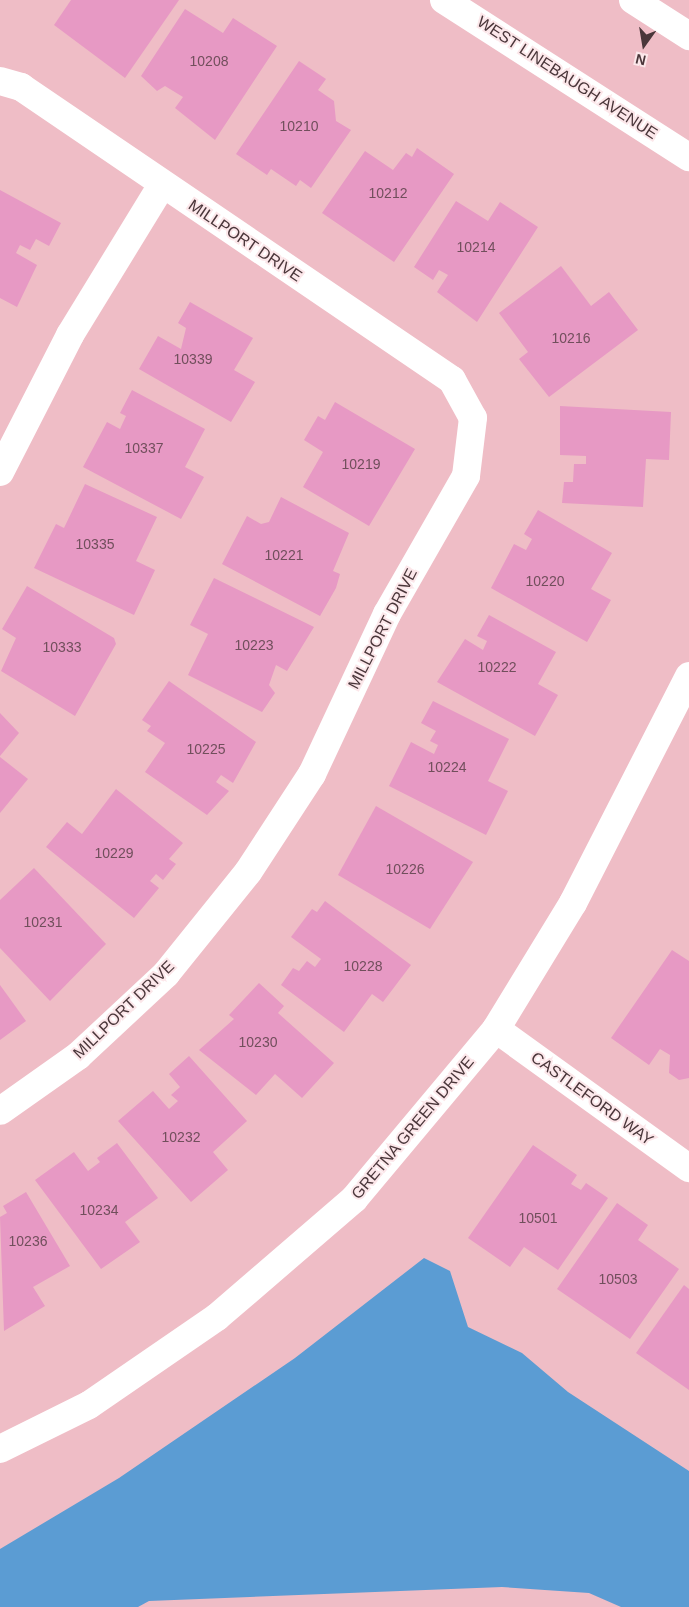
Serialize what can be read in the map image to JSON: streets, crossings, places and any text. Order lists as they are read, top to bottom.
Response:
{
  "streets": {
    "street": [
      "WEST LINEBAUGH AVENUE",
      "MILLPORT DRIVE",
      "CASTLEFORD WAY",
      "GRETNA GREEN DRIVE"
    ]
  },
  "crossings": [
    ["CASTLEFORD WAY", "GRETNA GREEN DRIVE"]
  ],
  "house_numbers": [
    "10208",
    "10210",
    "10212",
    "10214",
    "10216",
    "10339",
    "10337",
    "10219",
    "10335",
    "10221",
    "10220",
    "10223",
    "10333",
    "10222",
    "10225",
    "10224",
    "10229",
    "10226",
    "10231",
    "10228",
    "10230",
    "10232",
    "10234",
    "10501",
    "10236",
    "10503"
  ],
  "north": "bottom"
}
